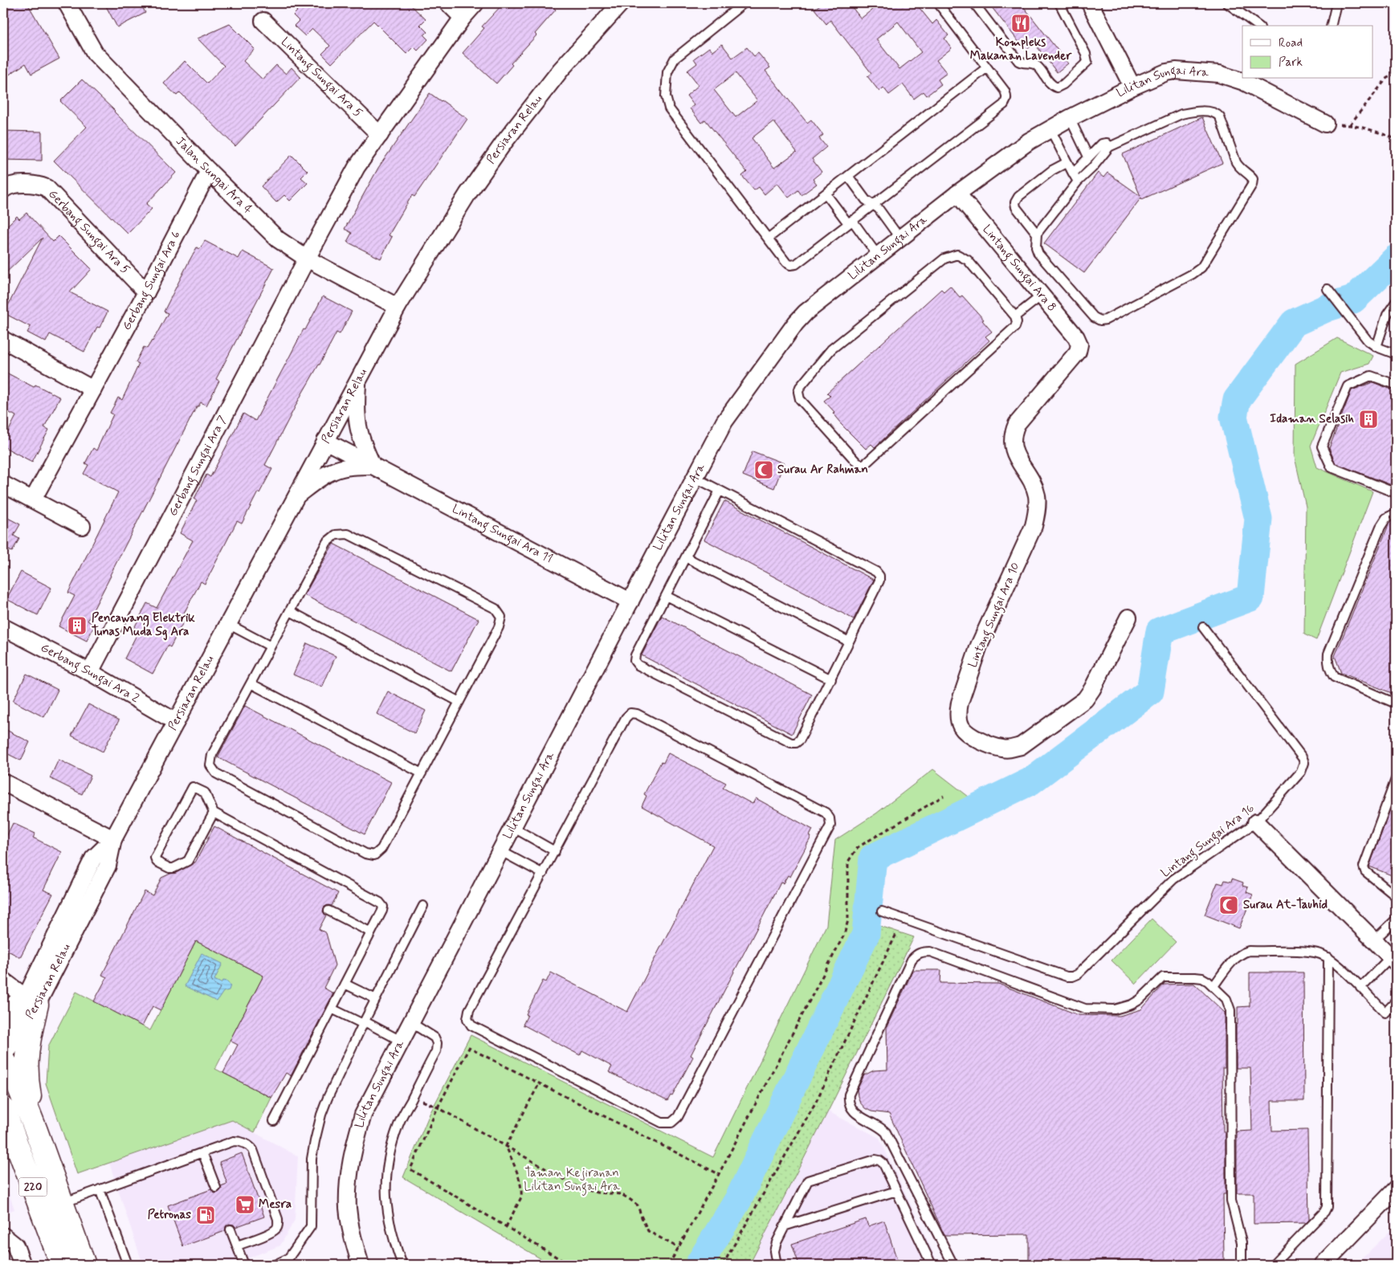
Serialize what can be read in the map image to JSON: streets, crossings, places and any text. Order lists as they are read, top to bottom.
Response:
{
  "streets": {
    "main road": ["220"],
    "street": [
      "Lintang Sungai Ara 5",
      "Lilitan Sungai Ara",
      "Persiaran Relau",
      "Jalan Sungai Ara 4",
      "Gerbang Sungai Ara 5",
      "Lintang Sungai Ara 8",
      "Gerbang Sungai Ara 6",
      "Gerbang Sungai Ara 7",
      "Lintang Sungai Ara 11",
      "Lintang Sungai Ara 10",
      "Gerbang Sungai Ara 2"
    ],
    "lane": ["Lintang Sungai Ara 16"]
  },
  "crossings": [
    ["Lilitan Sungai Ara", "Lintang Sungai Ara 8"],
    ["Lilitan Sungai Ara", "Lintang Sungai Ara 11"],
    ["Persiaran Relau", "Jalan Sungai Ara 4"],
    ["Persiaran Relau", "Lintang Sungai Ara 11"],
    ["Persiaran Relau", "Gerbang Sungai Ara 2"],
    ["Persiaran Relau", "220"],
    ["Jalan Sungai Ara 4", "Gerbang Sungai Ara 6"],
    ["Jalan Sungai Ara 4", "Gerbang Sungai Ara 7"],
    ["Gerbang Sungai Ara 5", "Gerbang Sungai Ara 6"],
    ["Lintang Sungai Ara 8", "Lintang Sungai Ara 10"],
    ["Gerbang Sungai Ara 7", "Gerbang Sungai Ara 2"]
  ],
  "parks": ["Taman Kejiranan Lilitan Sungai Ara"],
  "places": {
    "restaurant": ["Kompleks Makanan Lavender"],
    "building": ["Idaman Selasih", "Pencawang Elektrik Tunas Muda Sg Ara"],
    "mosque": ["Surau Ar Rahman", "Surau At-Tauhid"],
    "supermarket": ["Mesra"],
    "fuel station": ["Petronas"]
  },
  "legend": ["Road", "Park"]
}
